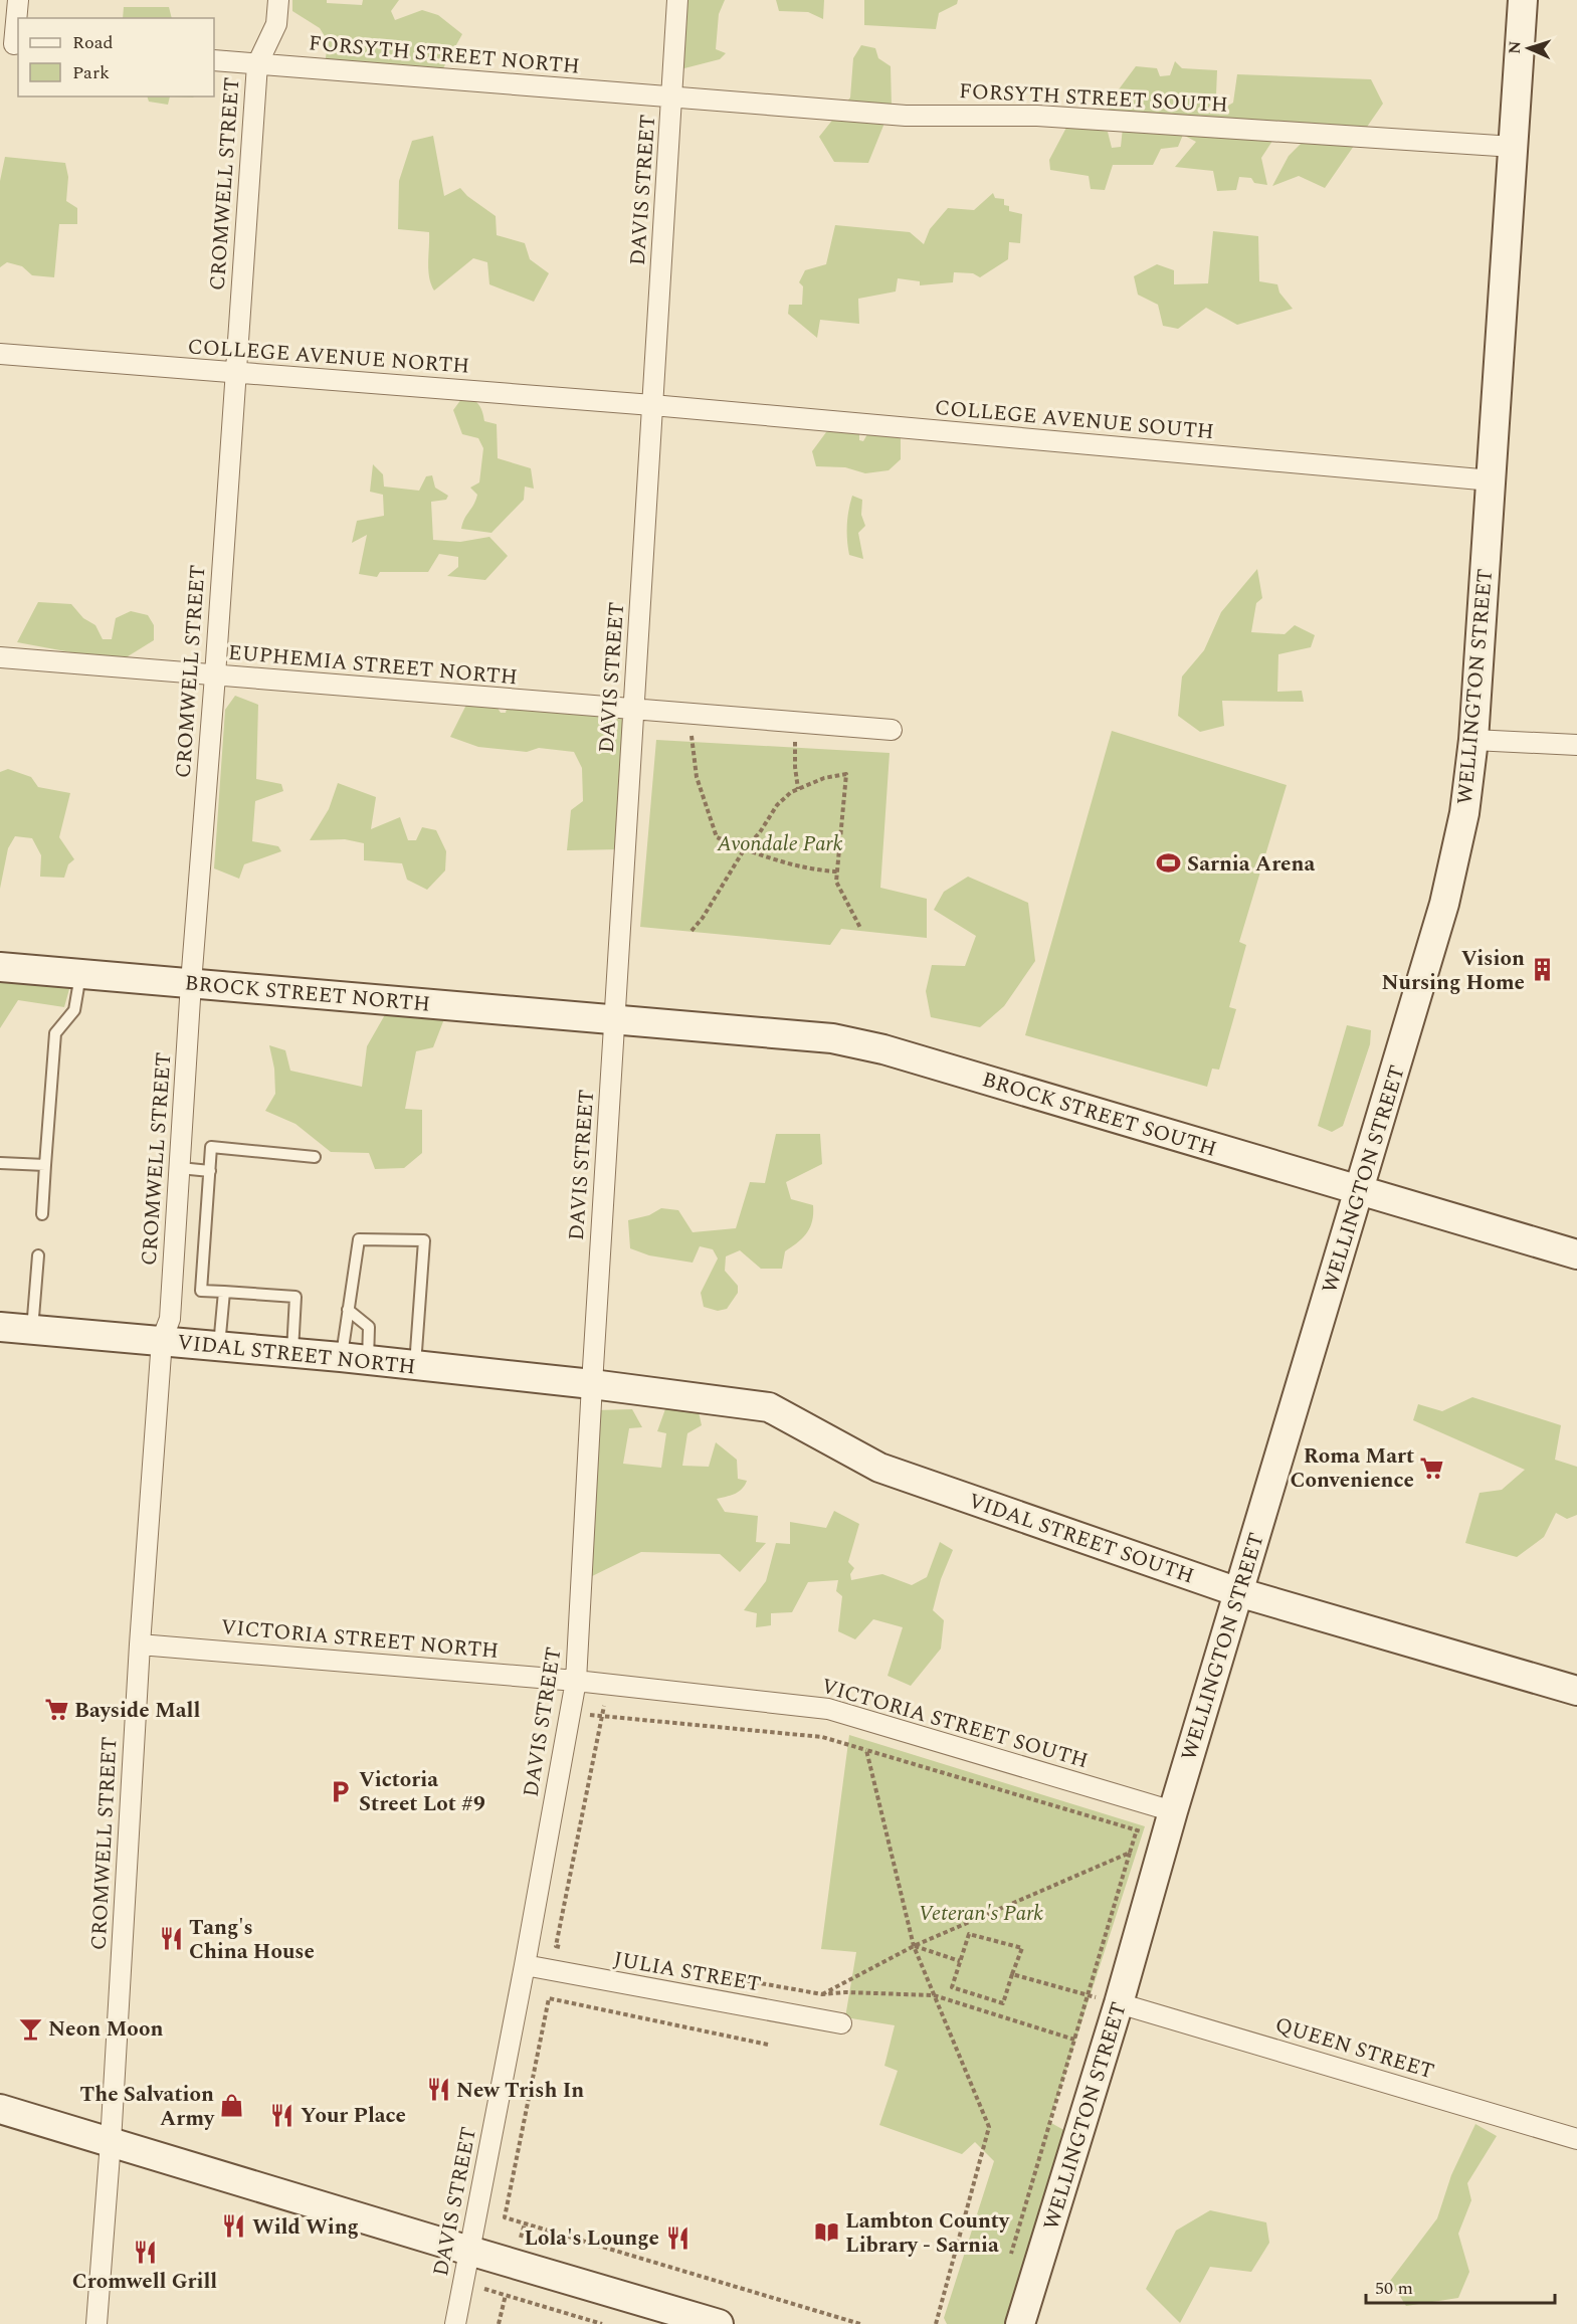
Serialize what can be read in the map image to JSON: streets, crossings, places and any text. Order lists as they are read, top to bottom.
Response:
{
  "streets": {
    "main road": [
      "WELLINGTON STREET",
      "BROCK STREET NORTH",
      "BROCK STREET SOUTH",
      "VIDAL STREET NORTH",
      "VIDAL STREET SOUTH"
    ],
    "street": [
      "FORSYTH STREET NORTH",
      "FORSYTH STREET SOUTH",
      "CROMWELL STREET",
      "DAVIS STREET",
      "COLLEGE AVENUE NORTH",
      "COLLEGE AVENUE SOUTH",
      "EUPHEMIA STREET NORTH",
      "VICTORIA STREET NORTH",
      "VICTORIA STREET SOUTH",
      "JULIA STREET",
      "QUEEN STREET"
    ]
  },
  "crossings": [
    ["FORSYTH STREET NORTH", "FORSYTH STREET SOUTH"],
    ["FORSYTH STREET NORTH", "CROMWELL STREET"],
    ["FORSYTH STREET NORTH", "DAVIS STREET"],
    ["FORSYTH STREET SOUTH", "DAVIS STREET"],
    ["FORSYTH STREET SOUTH", "WELLINGTON STREET"],
    ["CROMWELL STREET", "COLLEGE AVENUE NORTH"],
    ["CROMWELL STREET", "EUPHEMIA STREET NORTH"],
    ["CROMWELL STREET", "BROCK STREET NORTH"],
    ["CROMWELL STREET", "VIDAL STREET NORTH"],
    ["CROMWELL STREET", "VICTORIA STREET NORTH"],
    ["DAVIS STREET", "COLLEGE AVENUE NORTH"],
    ["DAVIS STREET", "COLLEGE AVENUE SOUTH"],
    ["DAVIS STREET", "EUPHEMIA STREET NORTH"],
    ["DAVIS STREET", "BROCK STREET NORTH"],
    ["DAVIS STREET", "BROCK STREET SOUTH"],
    ["DAVIS STREET", "VIDAL STREET NORTH"],
    ["DAVIS STREET", "VIDAL STREET SOUTH"],
    ["DAVIS STREET", "VICTORIA STREET NORTH"],
    ["DAVIS STREET", "VICTORIA STREET SOUTH"],
    ["DAVIS STREET", "JULIA STREET"],
    ["COLLEGE AVENUE NORTH", "COLLEGE AVENUE SOUTH"],
    ["COLLEGE AVENUE SOUTH", "WELLINGTON STREET"],
    ["WELLINGTON STREET", "BROCK STREET SOUTH"],
    ["WELLINGTON STREET", "VIDAL STREET SOUTH"],
    ["WELLINGTON STREET", "VICTORIA STREET SOUTH"],
    ["WELLINGTON STREET", "QUEEN STREET"],
    ["BROCK STREET NORTH", "BROCK STREET SOUTH"],
    ["VIDAL STREET NORTH", "VIDAL STREET SOUTH"],
    ["VICTORIA STREET NORTH", "VICTORIA STREET SOUTH"]
  ],
  "parks": ["Avondale Park", "Veteran's Park"],
  "places": {
    "sports": ["Sarnia Arena"],
    "building": ["Vision Nursing Home"],
    "supermarket": ["Roma Mart Convenience", "Bayside Mall"],
    "parking": ["Victoria Street Lot #9"],
    "restaurant": [
      "Tang's China House",
      "New Trish In",
      "Your Place",
      "Wild Wing",
      "Lola's Lounge",
      "Cromwell Grill"
    ],
    "bar": ["Neon Moon"],
    "shop": ["The Salvation Army"],
    "library": ["Lambton County Library - Sarnia"]
  },
  "legend": ["Road", "Park"],
  "scale_bar": "50 m",
  "north": "left"
}
